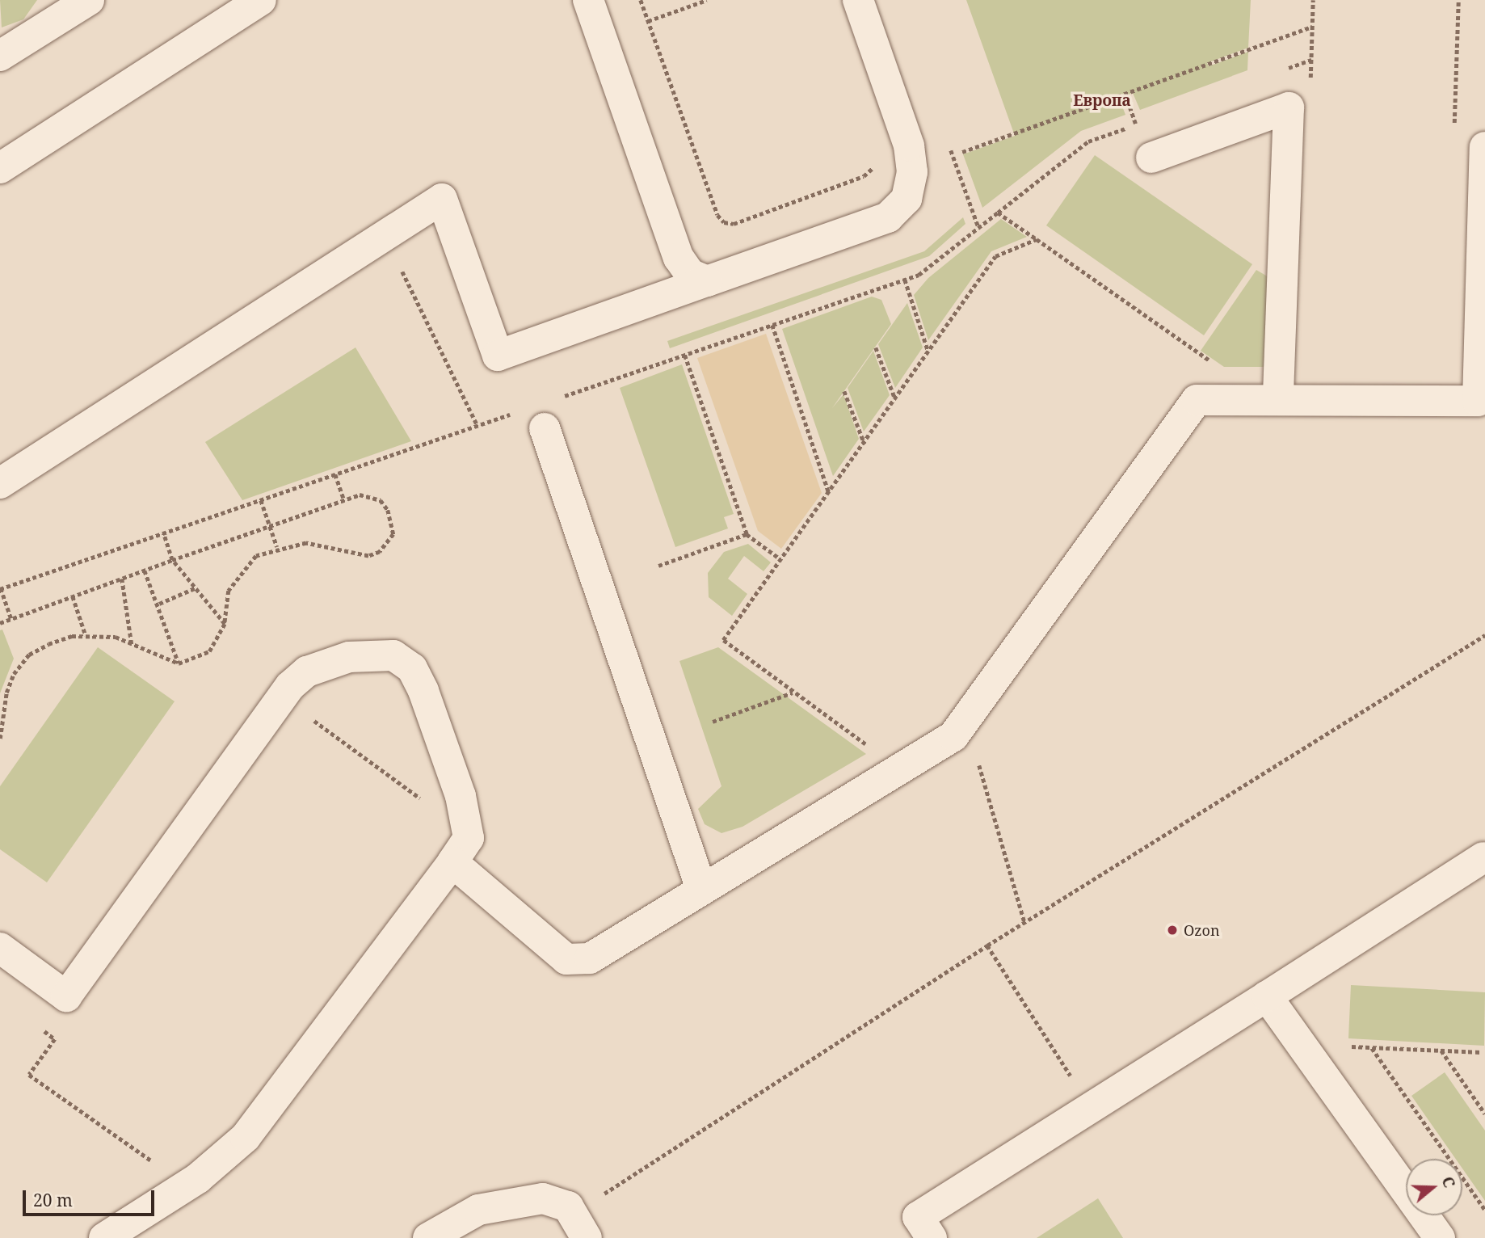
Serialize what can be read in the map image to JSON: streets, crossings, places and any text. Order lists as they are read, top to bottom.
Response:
{
  "districts": ["Европа"],
  "places": ["Ozon"],
  "scale_bar": "20 m",
  "north": "right"
}
